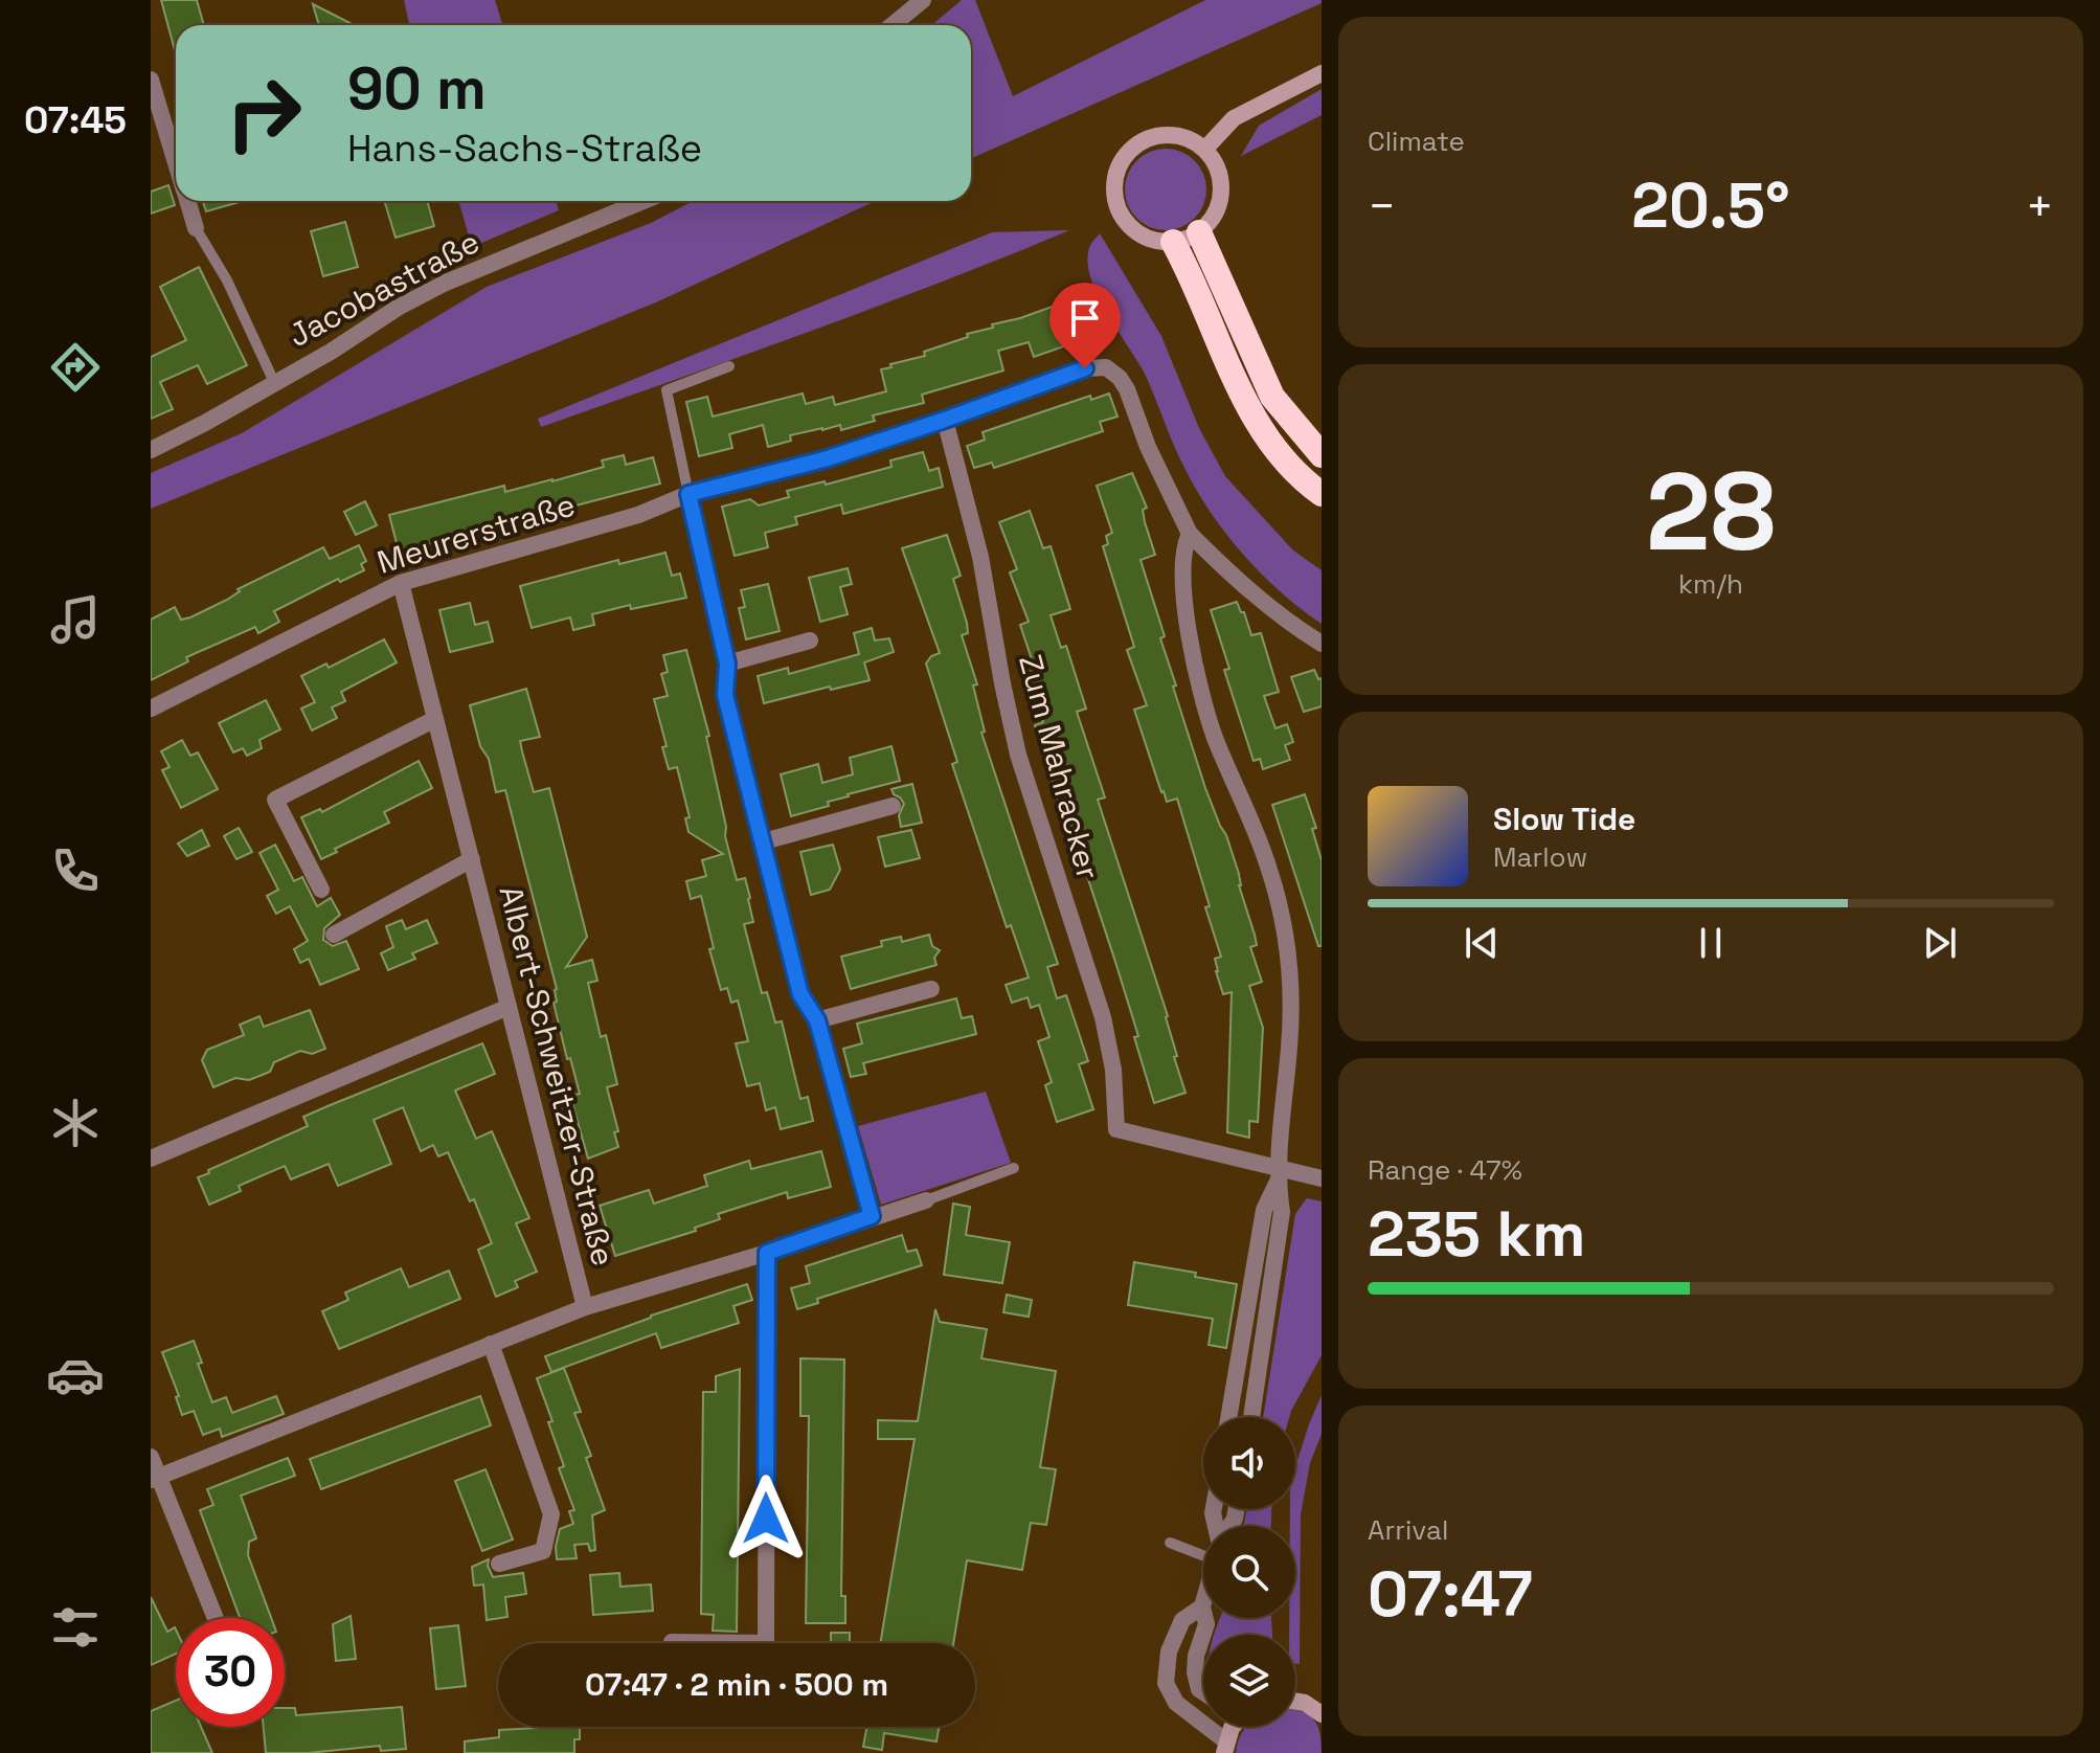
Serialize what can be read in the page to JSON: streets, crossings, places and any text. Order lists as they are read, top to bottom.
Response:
{
  "streets": {
    "street": [
      "Jacobastraße",
      "Meurerstraße",
      "Zum Mahracker",
      "Albert-Schweitzer-Straße"
    ]
  },
  "crossings": [
    ["Meurerstraße", "Zum Mahracker"],
    ["Meurerstraße", "Albert-Schweitzer-Straße"]
  ],
  "page": {
    "tabs": "07:45",
    "tile": [
      "Climate",
      ["28", "km/h"],
      ["Range · 47%", "235 km"],
      ["Arrival", "07:47"]
    ],
    "turn": ["90 m", "Hans-Sachs-Straße"],
    "heat": ["−", "20.5°", "+"],
    "song": ["Slow Tide", "Marlow"],
    "limit": "30",
    "trip": "07:47 · 2 min · 500 m"
  }
}
